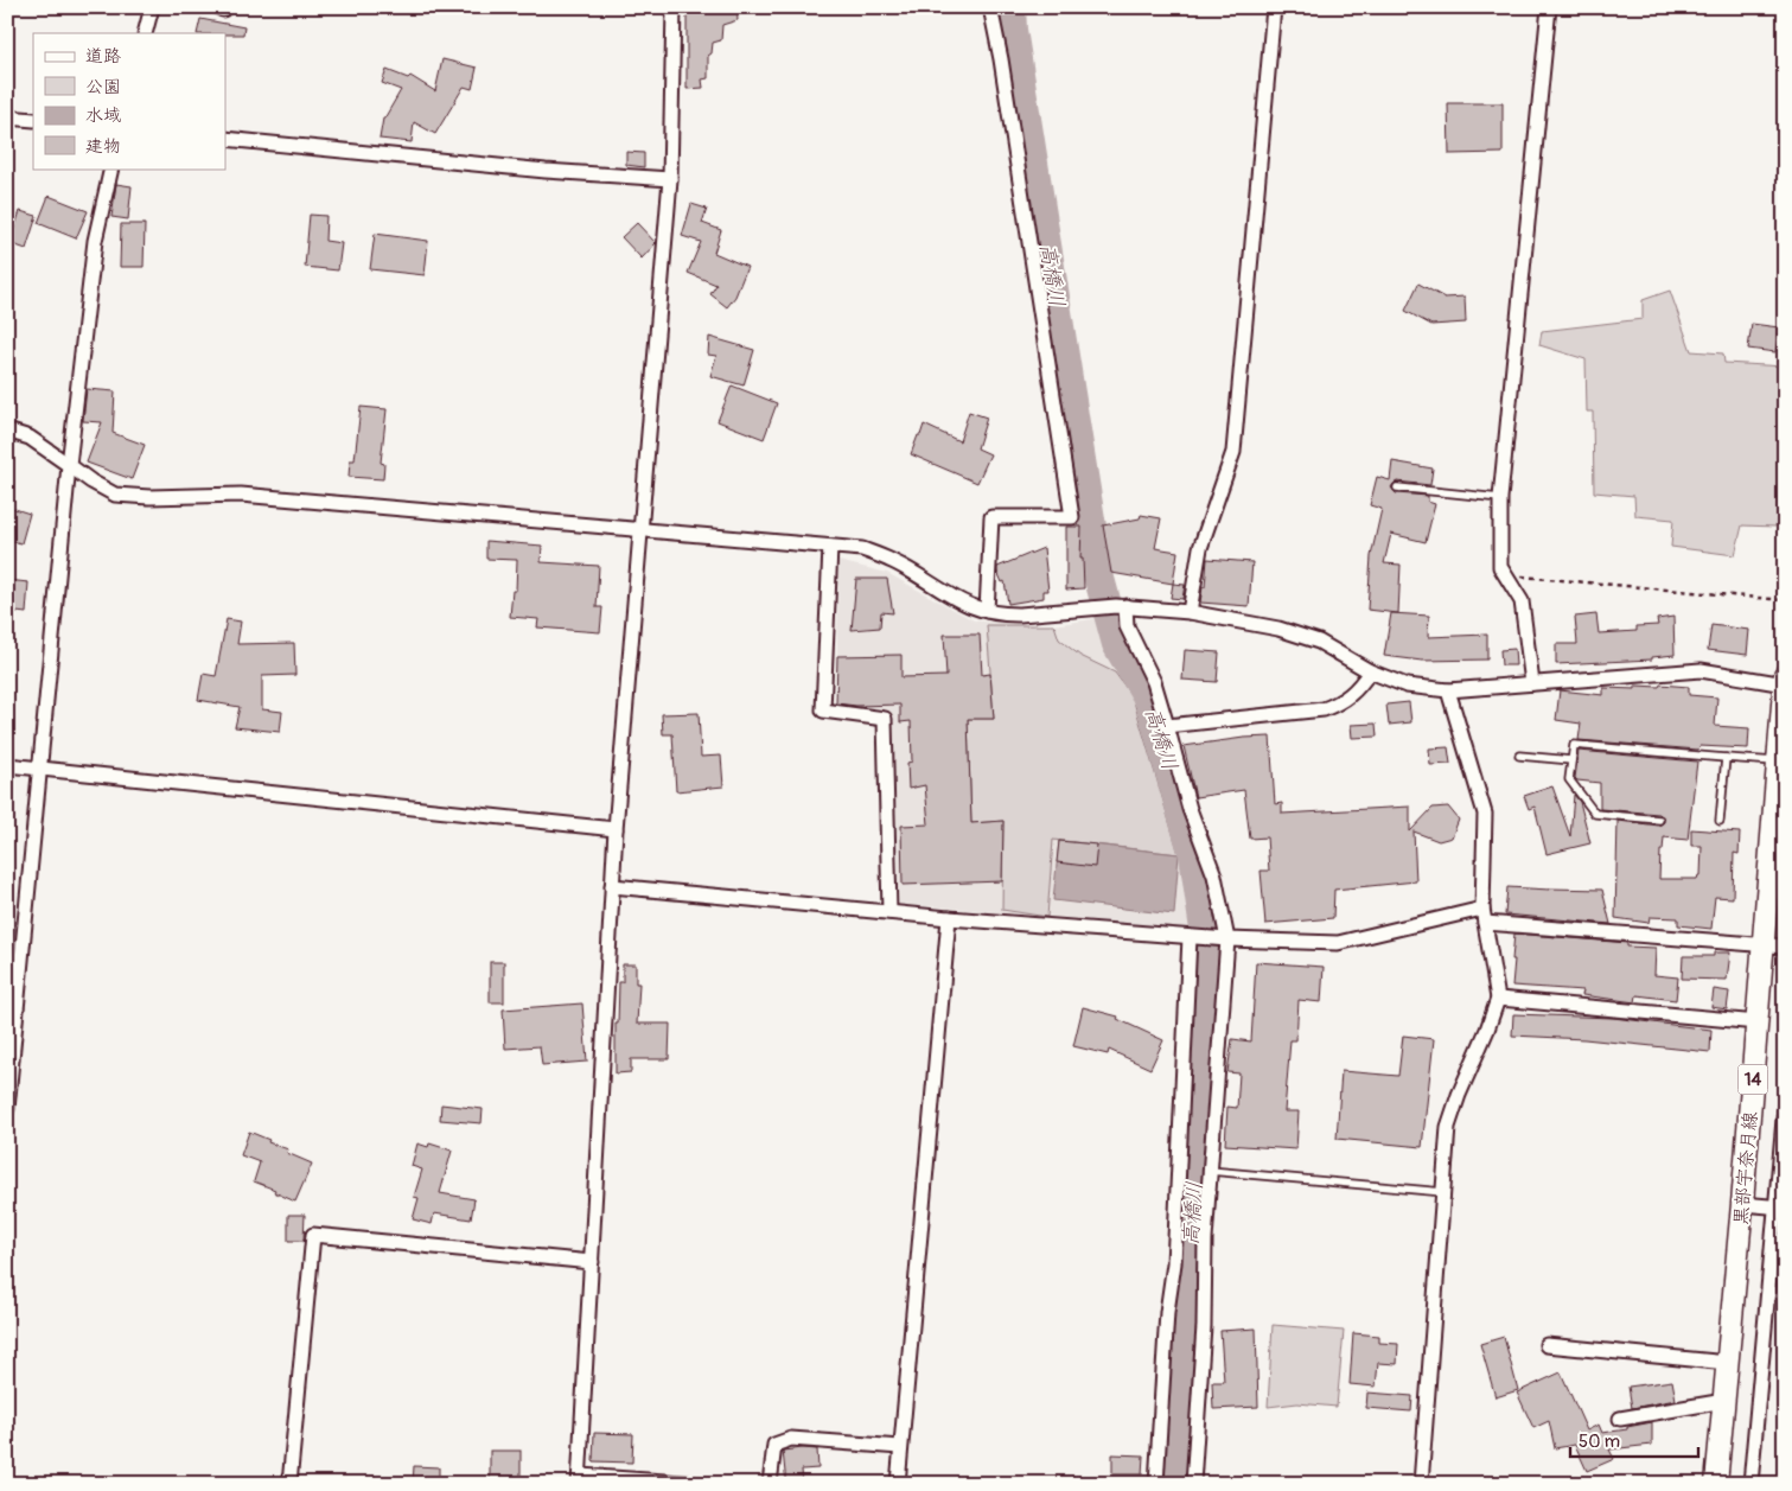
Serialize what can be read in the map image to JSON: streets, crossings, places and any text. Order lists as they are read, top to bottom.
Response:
{
  "streets": {
    "main road": ["14", "黒部宇奈月線"]
  },
  "water": ["高橋川"],
  "legend": [
    "道路",
    "公園",
    "水域",
    "建物"
  ],
  "scale_bar": "50 m"
}
